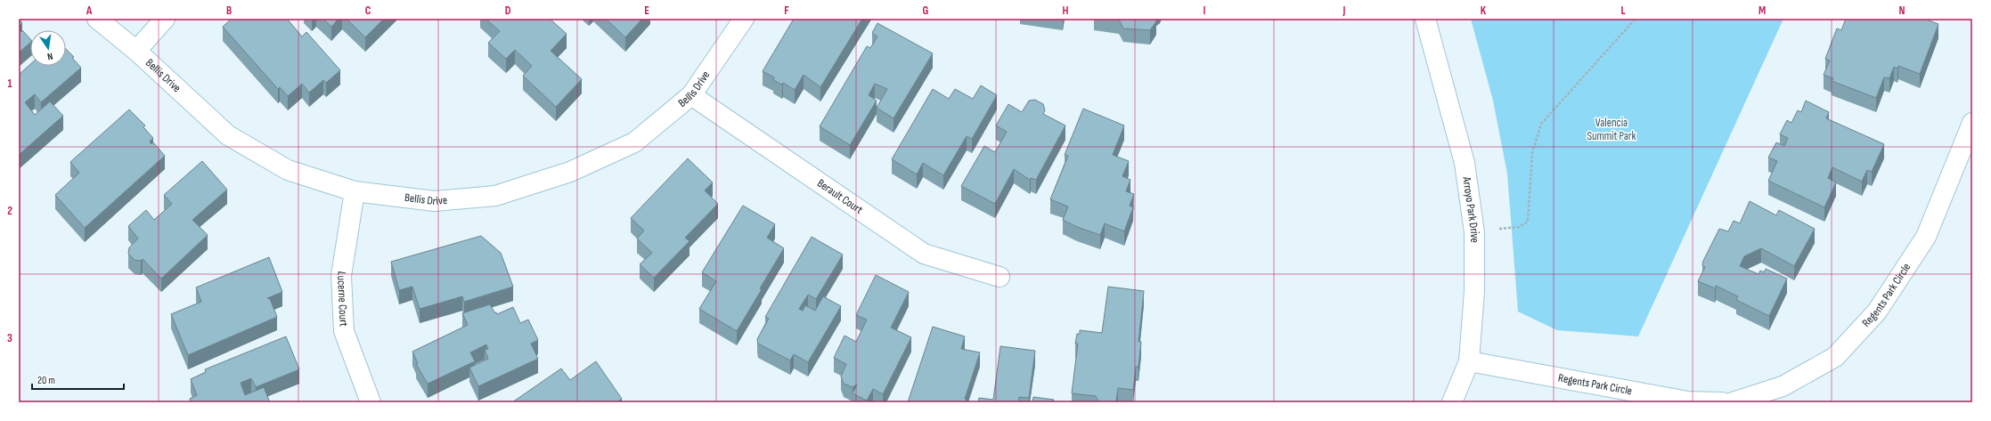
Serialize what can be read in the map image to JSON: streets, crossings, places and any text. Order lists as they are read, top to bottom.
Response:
{
  "streets": {
    "street": [
      "Bellis Drive",
      "Berault Court",
      "Arroyo Park Drive",
      "Regents Park Circle",
      "Lucerne Court"
    ]
  },
  "crossings": [
    ["Bellis Drive", "Berault Court"],
    ["Bellis Drive", "Lucerne Court"],
    ["Arroyo Park Drive", "Regents Park Circle"]
  ],
  "parks": ["Valencia Summit Park"],
  "scale_bar": "20 m",
  "north": "bottom",
  "grid": {
    "columns": [
      "A",
      "B",
      "C",
      "D",
      "E",
      "F",
      "G",
      "H",
      "I",
      "J",
      "K",
      "L",
      "M",
      "N"
    ],
    "rows": ["1", "2", "3"]
  }
}
